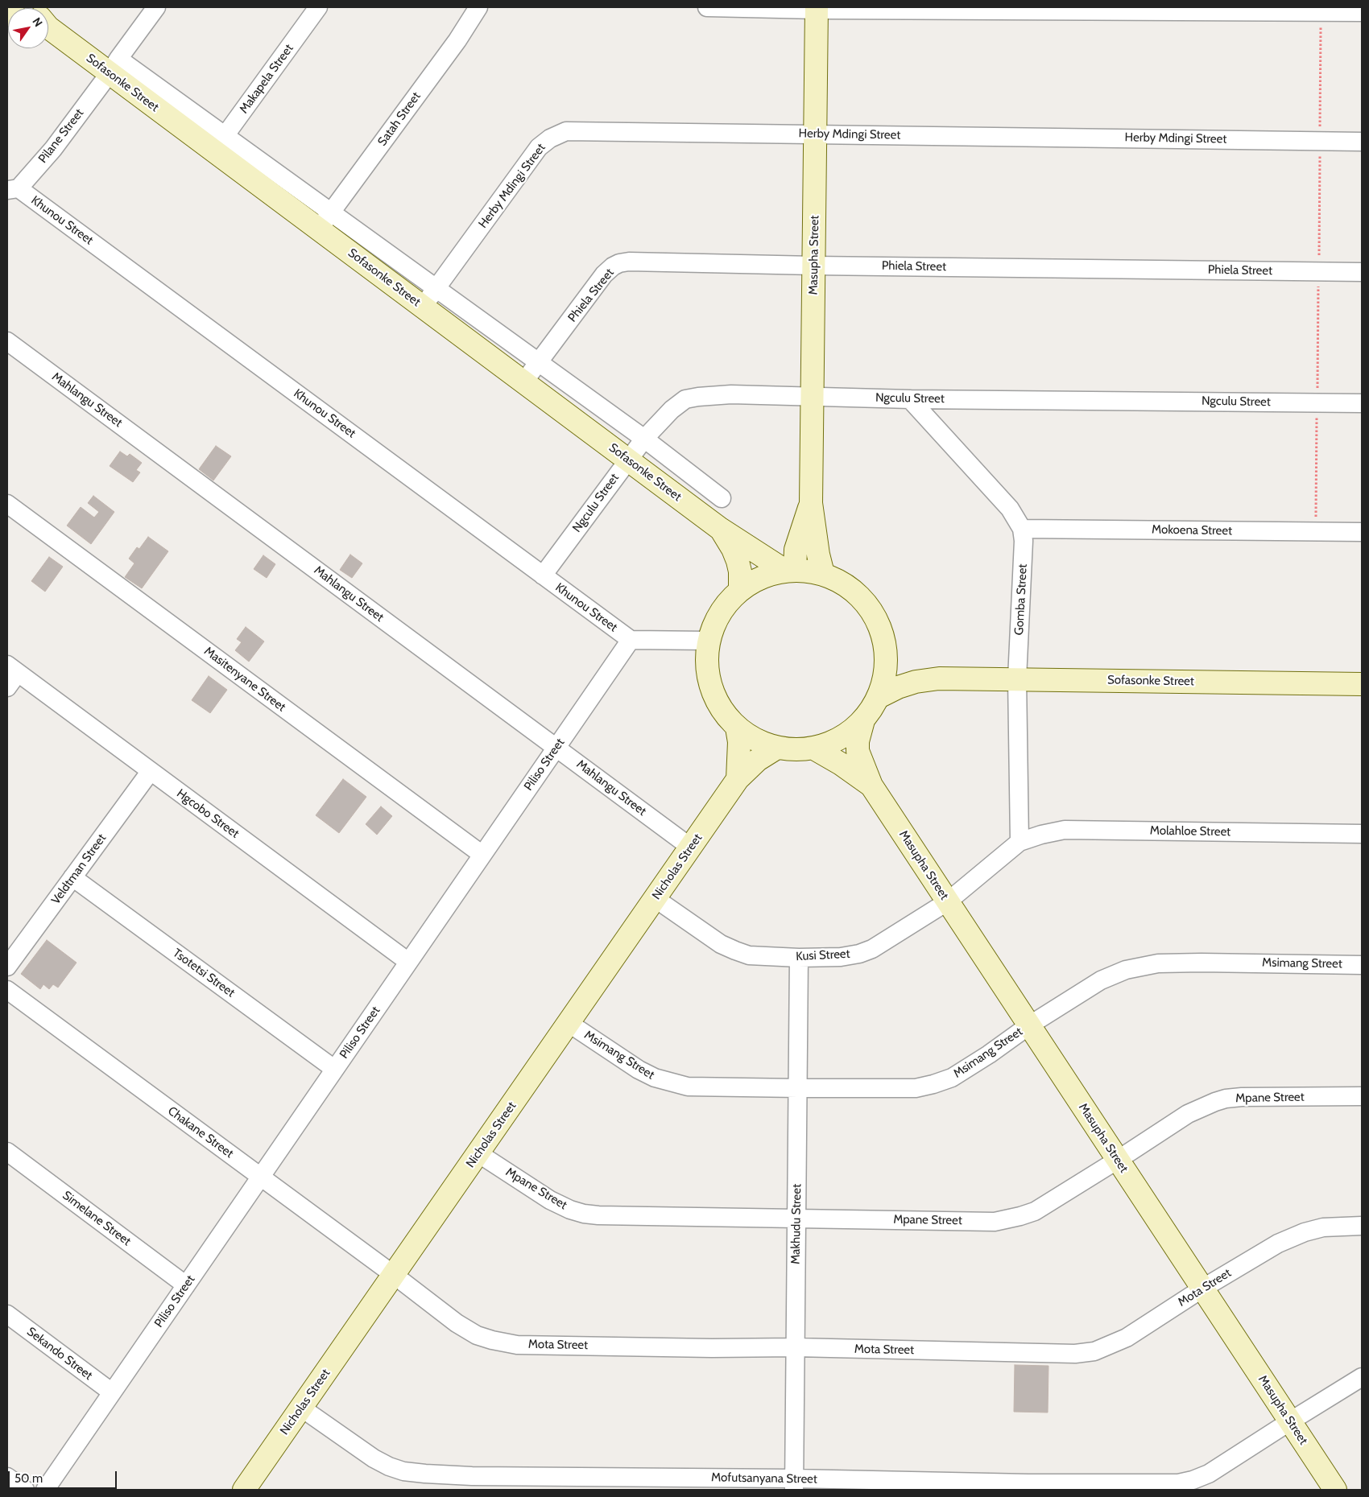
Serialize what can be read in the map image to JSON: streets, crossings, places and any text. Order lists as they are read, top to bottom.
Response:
{
  "streets": {
    "main road": ["Sofasonke Street", "Masupha Street", "Nicholas Street"],
    "street": [
      "Makapela Street",
      "Satah Street",
      "Herby Mdingi Street",
      "Pilane Street",
      "Khunou Street",
      "Phiela Street",
      "Ngculu Street",
      "Mahlangu Street",
      "Mokoena Street",
      "Gomba Street",
      "Masitenyane Street",
      "Piliso Street",
      "Hgcobo Street",
      "Molahloe Street",
      "Veldtman Street",
      "Kusi Street",
      "Msimang Street",
      "Tsotetsi Street",
      "Mpane Street",
      "Chakane Street",
      "Simelane Street",
      "Makhudu Street",
      "Mota Street",
      "Sekando Street",
      "Mofutsanyana Street"
    ]
  },
  "crossings": [
    ["Makapela Street", "Sofasonke Street"],
    ["Sofasonke Street", "Satah Street"],
    ["Sofasonke Street", "Herby Mdingi Street"],
    ["Sofasonke Street", "Pilane Street"],
    ["Sofasonke Street", "Masupha Street"],
    ["Sofasonke Street", "Phiela Street"],
    ["Sofasonke Street", "Ngculu Street"],
    ["Sofasonke Street", "Gomba Street"],
    ["Sofasonke Street", "Nicholas Street"],
    ["Herby Mdingi Street", "Masupha Street"],
    ["Pilane Street", "Khunou Street"],
    ["Khunou Street", "Ngculu Street"],
    ["Khunou Street", "Piliso Street"],
    ["Masupha Street", "Phiela Street"],
    ["Masupha Street", "Ngculu Street"],
    ["Masupha Street", "Kusi Street"],
    ["Masupha Street", "Msimang Street"],
    ["Masupha Street", "Mpane Street"],
    ["Masupha Street", "Mota Street"],
    ["Masupha Street", "Mofutsanyana Street"],
    ["Ngculu Street", "Gomba Street"],
    ["Mahlangu Street", "Piliso Street"],
    ["Mahlangu Street", "Nicholas Street"],
    ["Mokoena Street", "Gomba Street"],
    ["Gomba Street", "Molahloe Street"],
    ["Gomba Street", "Kusi Street"],
    ["Masitenyane Street", "Piliso Street"],
    ["Piliso Street", "Hgcobo Street"],
    ["Piliso Street", "Tsotetsi Street"],
    ["Piliso Street", "Chakane Street"],
    ["Piliso Street", "Simelane Street"],
    ["Piliso Street", "Sekando Street"],
    ["Hgcobo Street", "Veldtman Street"],
    ["Molahloe Street", "Kusi Street"],
    ["Nicholas Street", "Kusi Street"],
    ["Nicholas Street", "Msimang Street"],
    ["Nicholas Street", "Mpane Street"],
    ["Nicholas Street", "Chakane Street"],
    ["Nicholas Street", "Mota Street"],
    ["Nicholas Street", "Mofutsanyana Street"],
    ["Veldtman Street", "Tsotetsi Street"],
    ["Kusi Street", "Makhudu Street"],
    ["Msimang Street", "Makhudu Street"],
    ["Mpane Street", "Makhudu Street"],
    ["Chakane Street", "Mota Street"],
    ["Makhudu Street", "Mota Street"],
    ["Makhudu Street", "Mofutsanyana Street"]
  ],
  "scale_bar": "50 m",
  "north": "top right"
}
